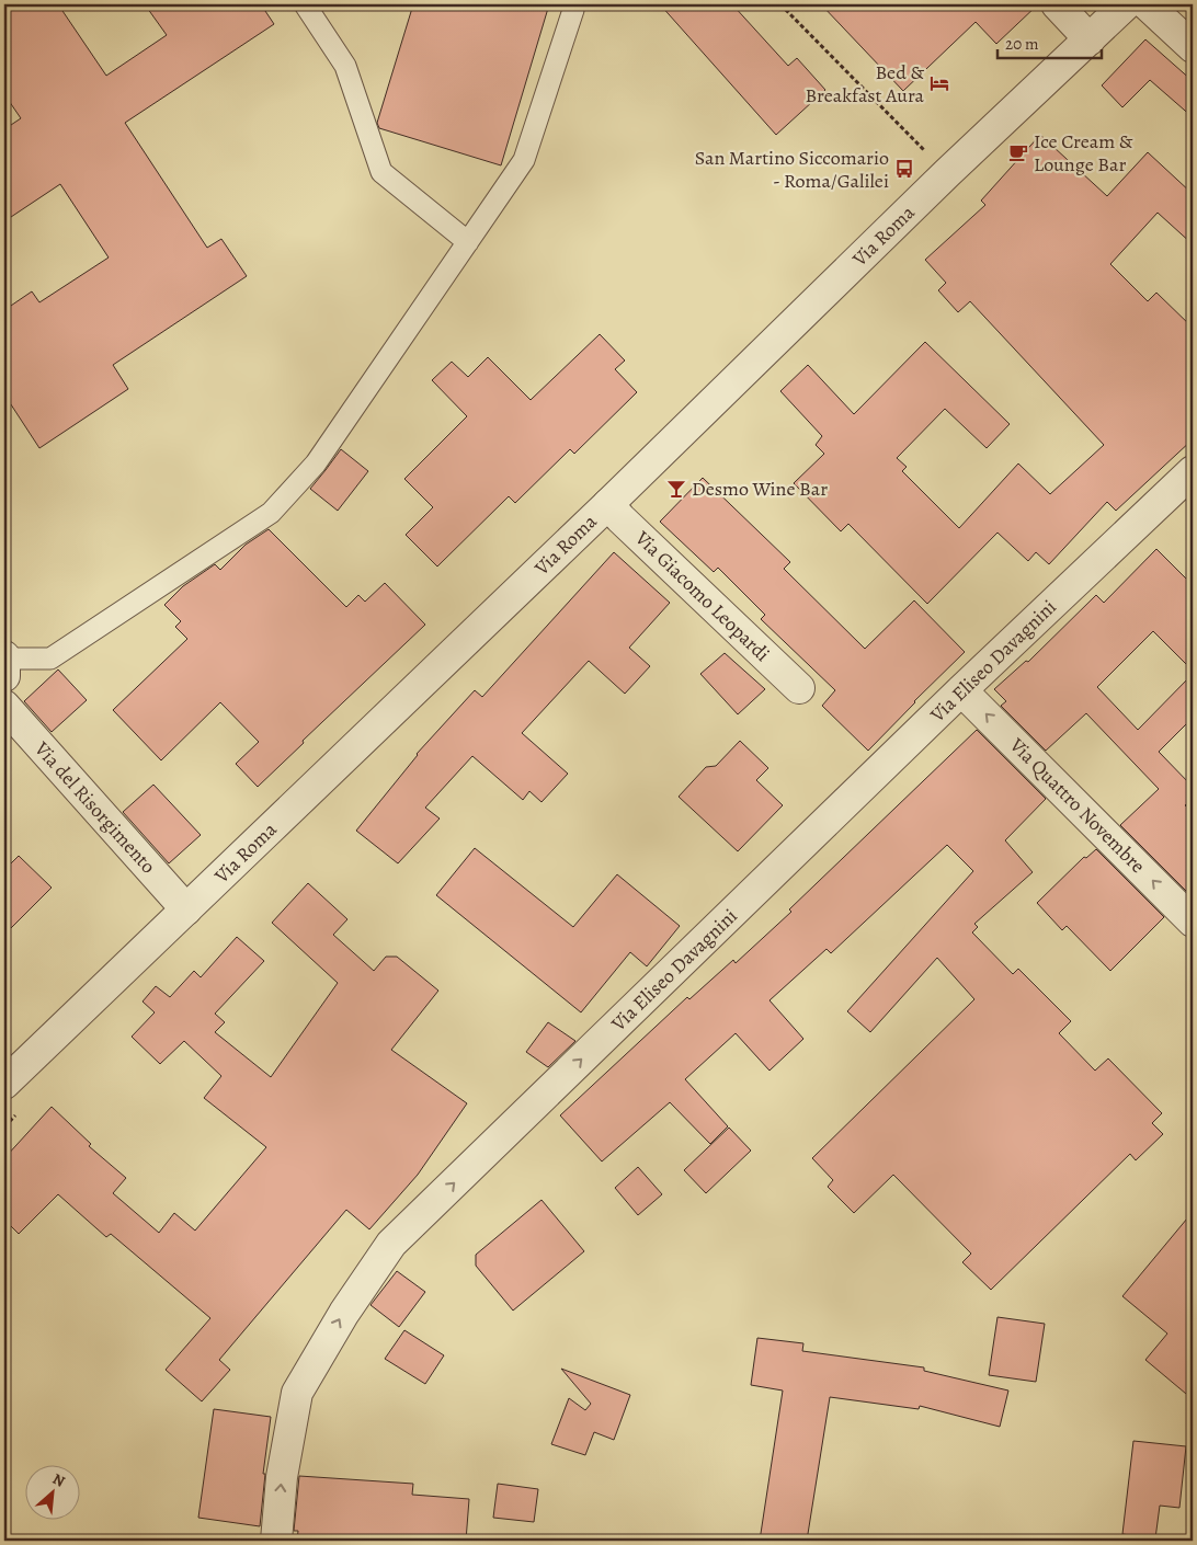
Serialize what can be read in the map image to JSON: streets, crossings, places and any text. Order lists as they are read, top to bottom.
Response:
{
  "streets": {
    "street": [
      "Via Roma",
      "Via Giacomo Leopardi",
      "Via Eliseo Davagnini",
      "Via Quattro Novembre",
      "Via del Risorgimento"
    ]
  },
  "crossings": [
    ["Via Roma", "Via Giacomo Leopardi"],
    ["Via Roma", "Via del Risorgimento"],
    ["Via Eliseo Davagnini", "Via Quattro Novembre"]
  ],
  "one_way": ["Via Eliseo Davagnini", "Via Quattro Novembre"],
  "places": {
    "hotel": ["Bed & Breakfast Aura"],
    "cafe": ["Ice Cream & Lounge Bar"],
    "bus stop": ["San Martino Siccomario - Roma/Galilei"],
    "bar": ["Desmo Wine Bar"]
  },
  "scale_bar": "20 m",
  "north": "top right"
}
